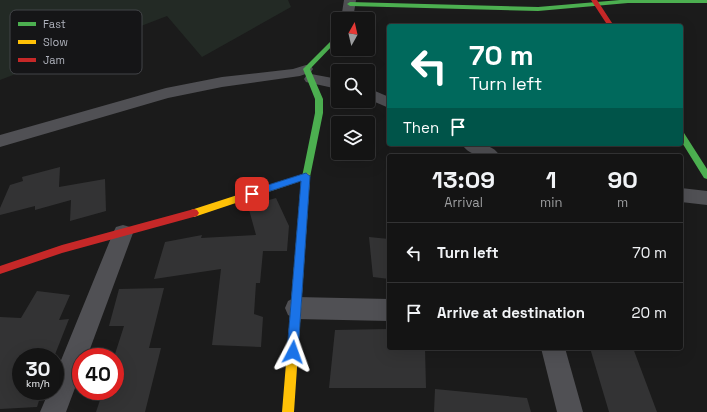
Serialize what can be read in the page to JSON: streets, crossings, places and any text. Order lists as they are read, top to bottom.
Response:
{
  "legend": ["Fast", "Slow", "Jam"],
  "north": "top",
  "page": {
    "turn": ["70 m", "Turn left"],
    "then": "Then",
    "eta": [
      "13:09",
      "Arrival",
      "1",
      "min",
      "90",
      "m"
    ],
    "list": [
      {
        "name": "Turn left",
        "value": "70 m"
      },
      {
        "name": "Arrive at destination",
        "value": "20 m"
      }
    ],
    "speed": "30 km/h",
    "limit": "40"
  }
}
